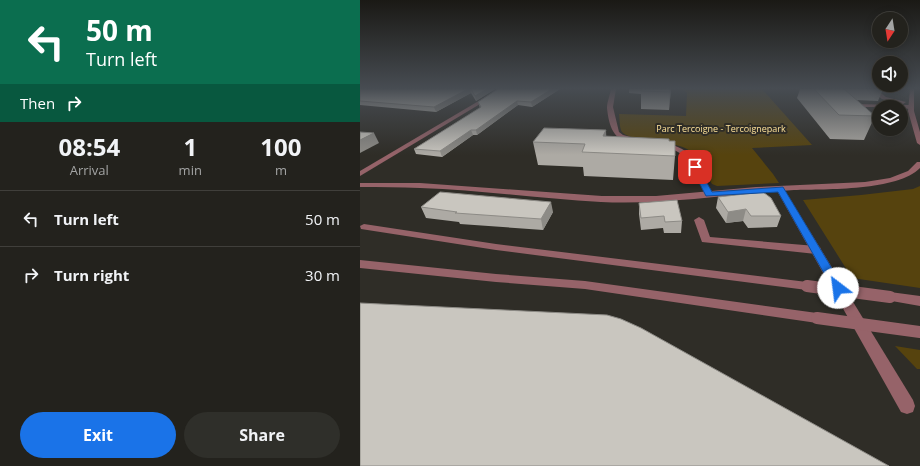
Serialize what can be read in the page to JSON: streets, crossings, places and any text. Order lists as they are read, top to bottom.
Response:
{
  "parks": ["Parc Tercoigne - Tercoignepark"],
  "north": "bottom",
  "page": {
    "turn": ["50 m", "Turn left"],
    "then": "Then",
    "eta": [
      "08:54",
      "Arrival",
      "1",
      "min",
      "100",
      "m"
    ],
    "list": [
      {
        "name": "Turn left",
        "value": "50 m"
      },
      {
        "name": "Turn right",
        "value": "30 m"
      }
    ],
    "buttons": ["Exit", "Share"]
  }
}
